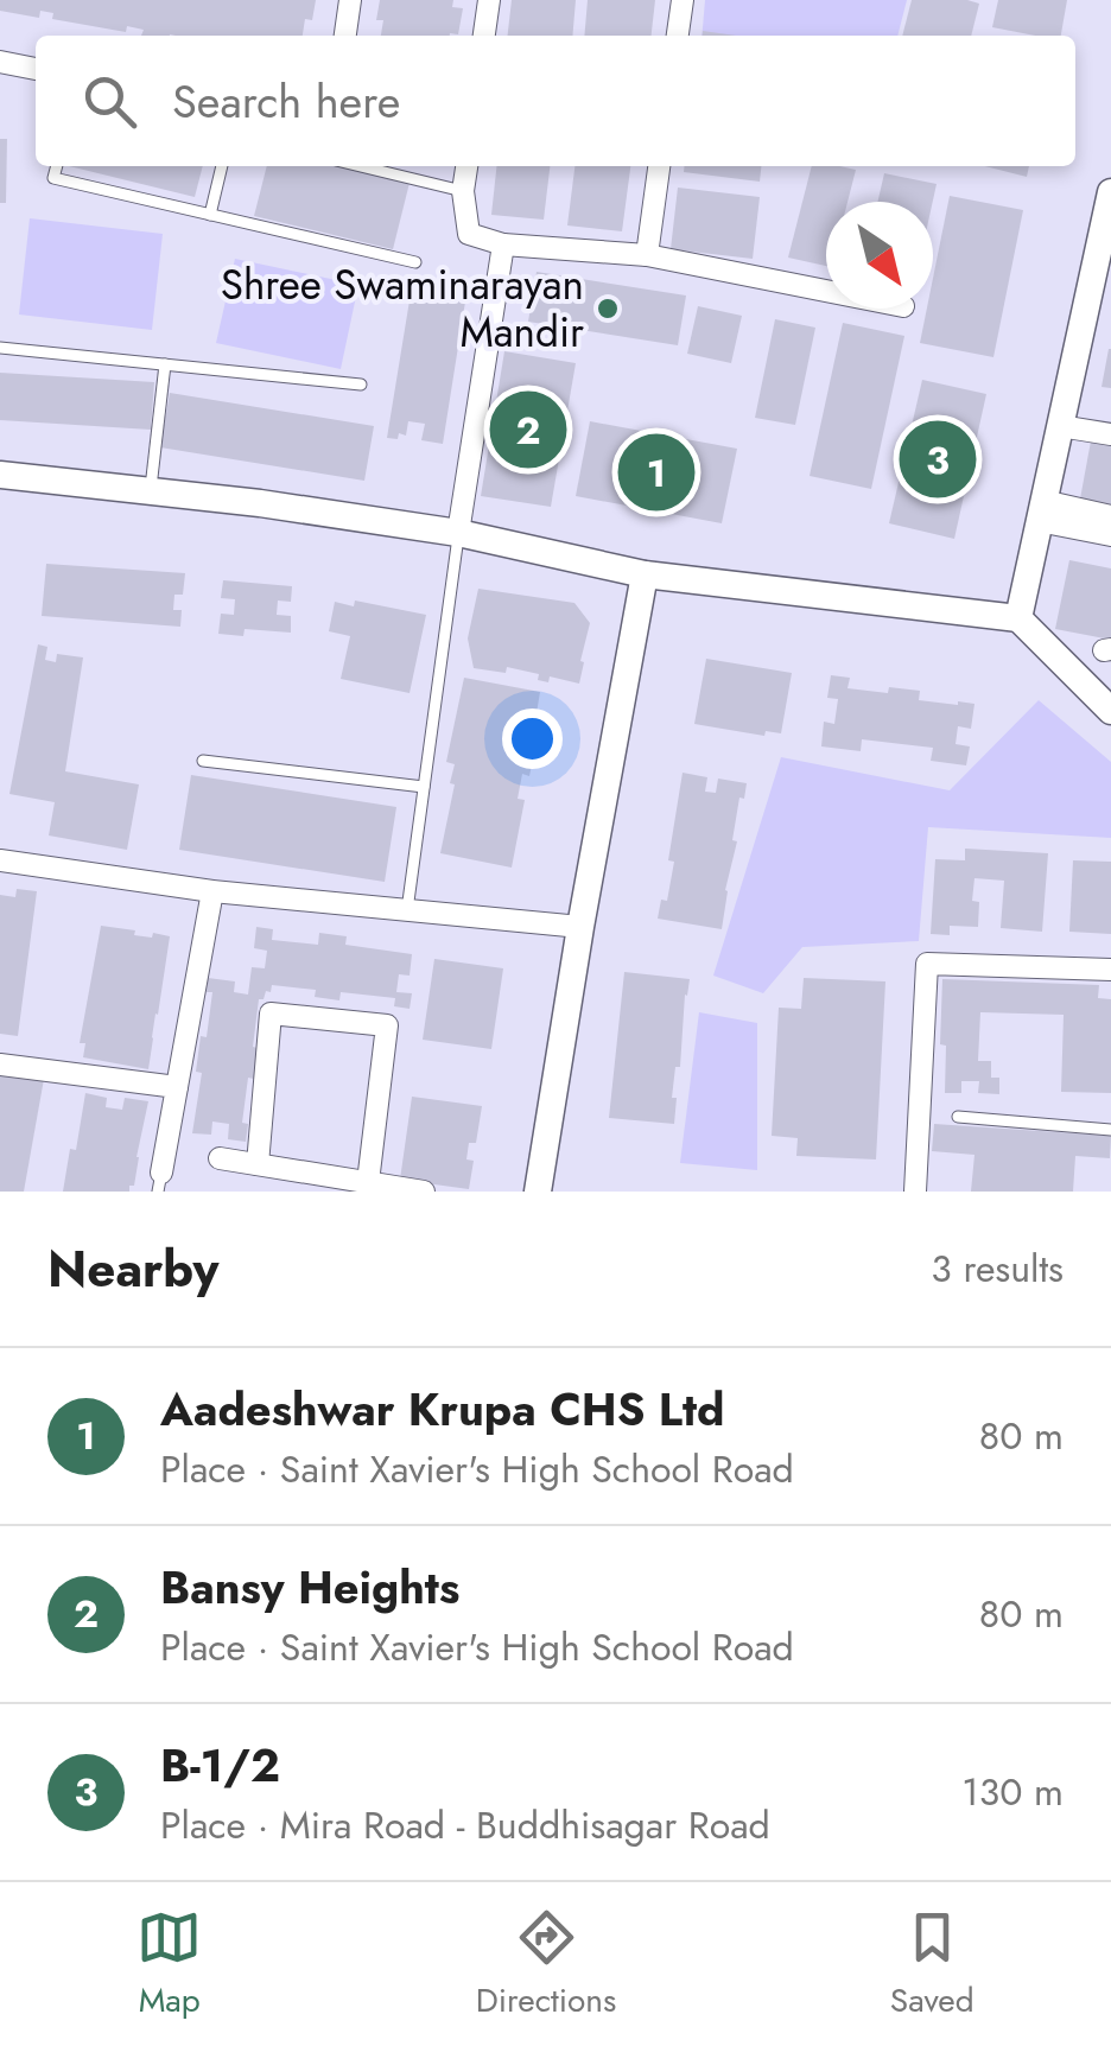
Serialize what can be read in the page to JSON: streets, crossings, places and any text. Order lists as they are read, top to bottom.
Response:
{
  "places": ["Shree Swaminarayan Mandir"],
  "north": "bottom right",
  "page": {
    "search": "Search here",
    "pins": ["2", "3", "1"],
    "heading": ["Nearby", "3 results"],
    "list": [
      {
        "mark": "1",
        "name": "Aadeshwar Krupa CHS Ltd",
        "note": "Place · Saint Xavier's High School Road",
        "value": "80 m"
      },
      {
        "mark": "2",
        "name": "Bansy Heights",
        "note": "Place · Saint Xavier's High School Road",
        "value": "80 m"
      },
      {
        "mark": "3",
        "name": "B-1/2",
        "note": "Place · Mira Road - Buddhisagar Road",
        "value": "130 m"
      }
    ],
    "nav": ["Map", "Directions", "Saved"]
  }
}
